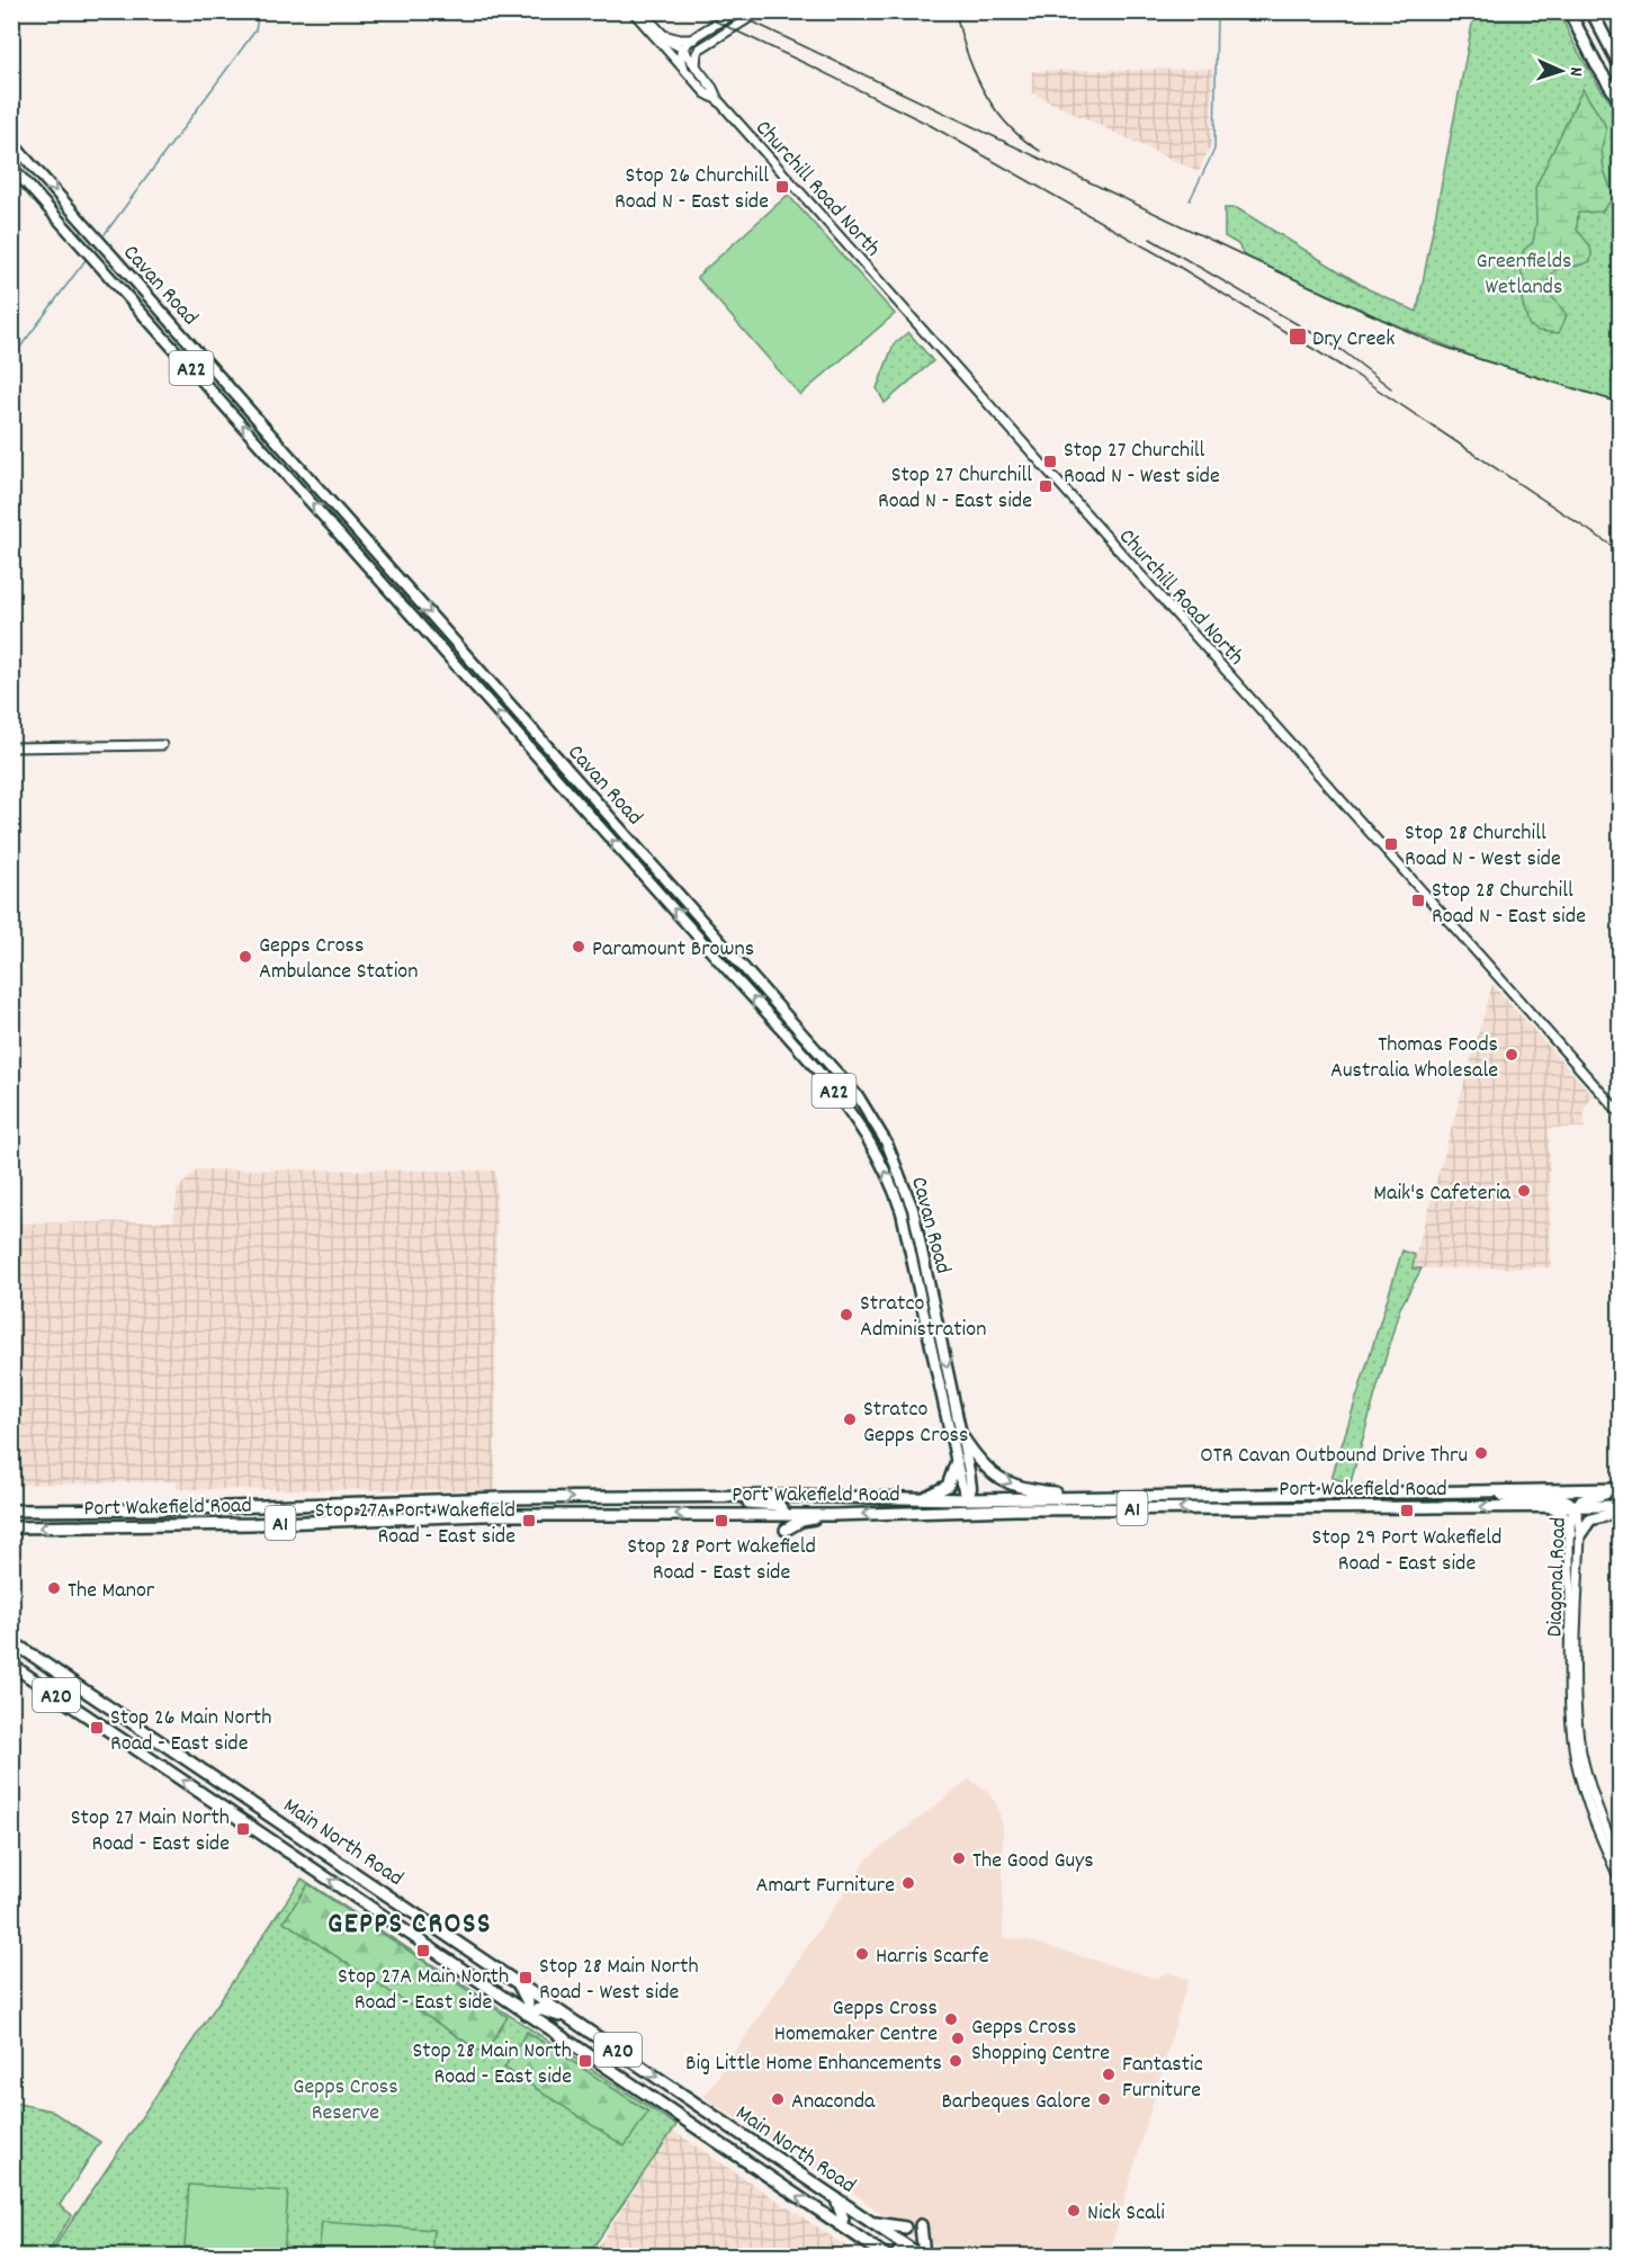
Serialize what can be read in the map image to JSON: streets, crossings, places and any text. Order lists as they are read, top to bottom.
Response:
{
  "streets": {
    "highway": [
      "Port Wakefield Road",
      "A1",
      "A20",
      "Main North Road"
    ],
    "main road": ["Cavan Road", "A22"],
    "street": ["Churchill Road North", "Diagonal Road"]
  },
  "crossings": [
    ["Cavan Road", "Port Wakefield Road"],
    ["Port Wakefield Road", "Diagonal Road"]
  ],
  "districts": ["GEPPS CROSS"],
  "parks": ["Greenfields Wetlands", "Gepps Cross Reserve"],
  "places": {
    "transit": [
      "Stop 26 Churchill Road N - East side",
      "Dry Creek",
      "Stop 27 Churchill Road N - West side",
      "Stop 27 Churchill Road N - East side",
      "Stop 28 Churchill Road N - West side",
      "Stop 28 Churchill Road N - East side",
      "Stop 29 Port Wakefield Road - East side",
      "Stop 27A Port Wakefield Road - East side",
      "Stop 28 Port Wakefield Road - East side",
      "Stop 26 Main North Road - East side",
      "Stop 27 Main North Road - East side",
      "Stop 27A Main North Road - East side",
      "Stop 28 Main North Road - West side",
      "Stop 28 Main North Road - East side"
    ],
    "other": [
      "Paramount Browns",
      "Gepps Cross Ambulance Station",
      "Thomas Foods Australia Wholesale",
      "Maik's Cafeteria",
      "Stratco Administration",
      "Stratco Gepps Cross",
      "OTR Cavan Outbound Drive Thru",
      "The Manor",
      "The Good Guys",
      "Amart Furniture",
      "Harris Scarfe",
      "Gepps Cross Homemaker Centre",
      "Gepps Cross Shopping Centre",
      "Big Little Home Enhancements",
      "Fantastic Furniture",
      "Anaconda",
      "Barbeques Galore",
      "Nick Scali"
    ]
  },
  "north": "right"
}
